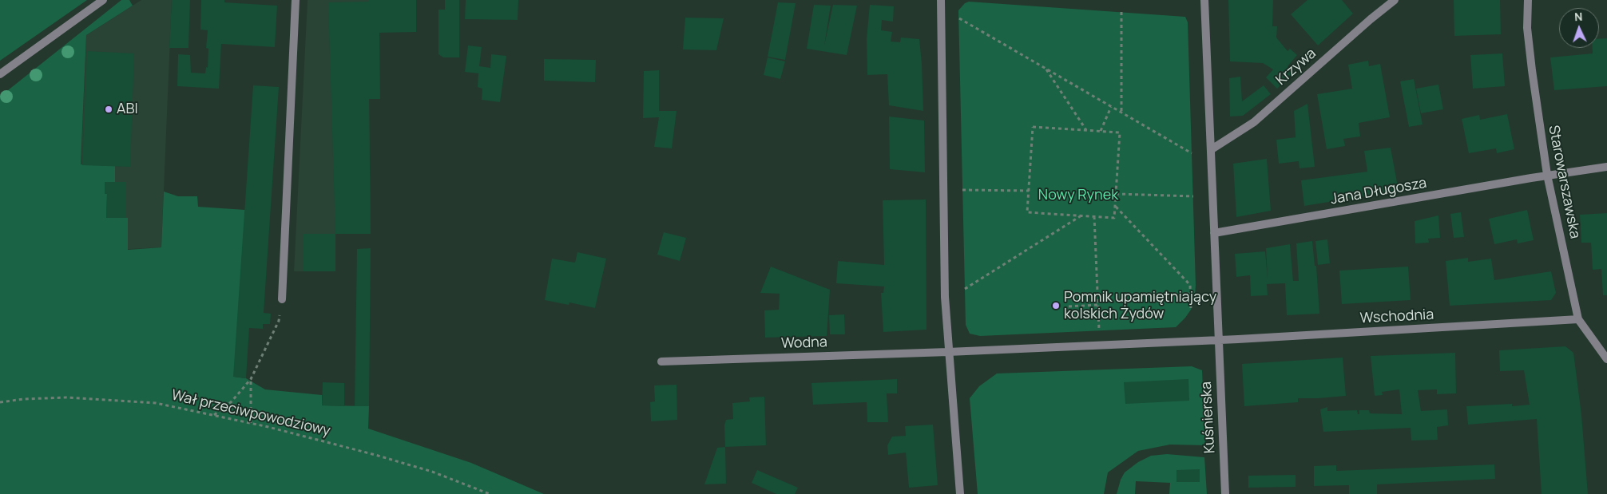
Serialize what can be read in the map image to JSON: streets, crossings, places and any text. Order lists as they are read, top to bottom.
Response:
{
  "streets": {
    "street": [
      "Krzywa",
      "Starowarszawska",
      "Jana Długosza",
      "Wschodnia",
      "Wodna",
      "Kuśnierska"
    ],
    "path": ["Wał przeciwpowodziowy"]
  },
  "crossings": [
    ["Starowarszawska", "Jana Długosza"],
    ["Starowarszawska", "Wschodnia"],
    ["Wschodnia", "Kuśnierska"]
  ],
  "parks": ["Nowy Rynek"],
  "places": ["ABI", "Pomnik upamiętniający kolskich Żydów"],
  "north": "top"
}
